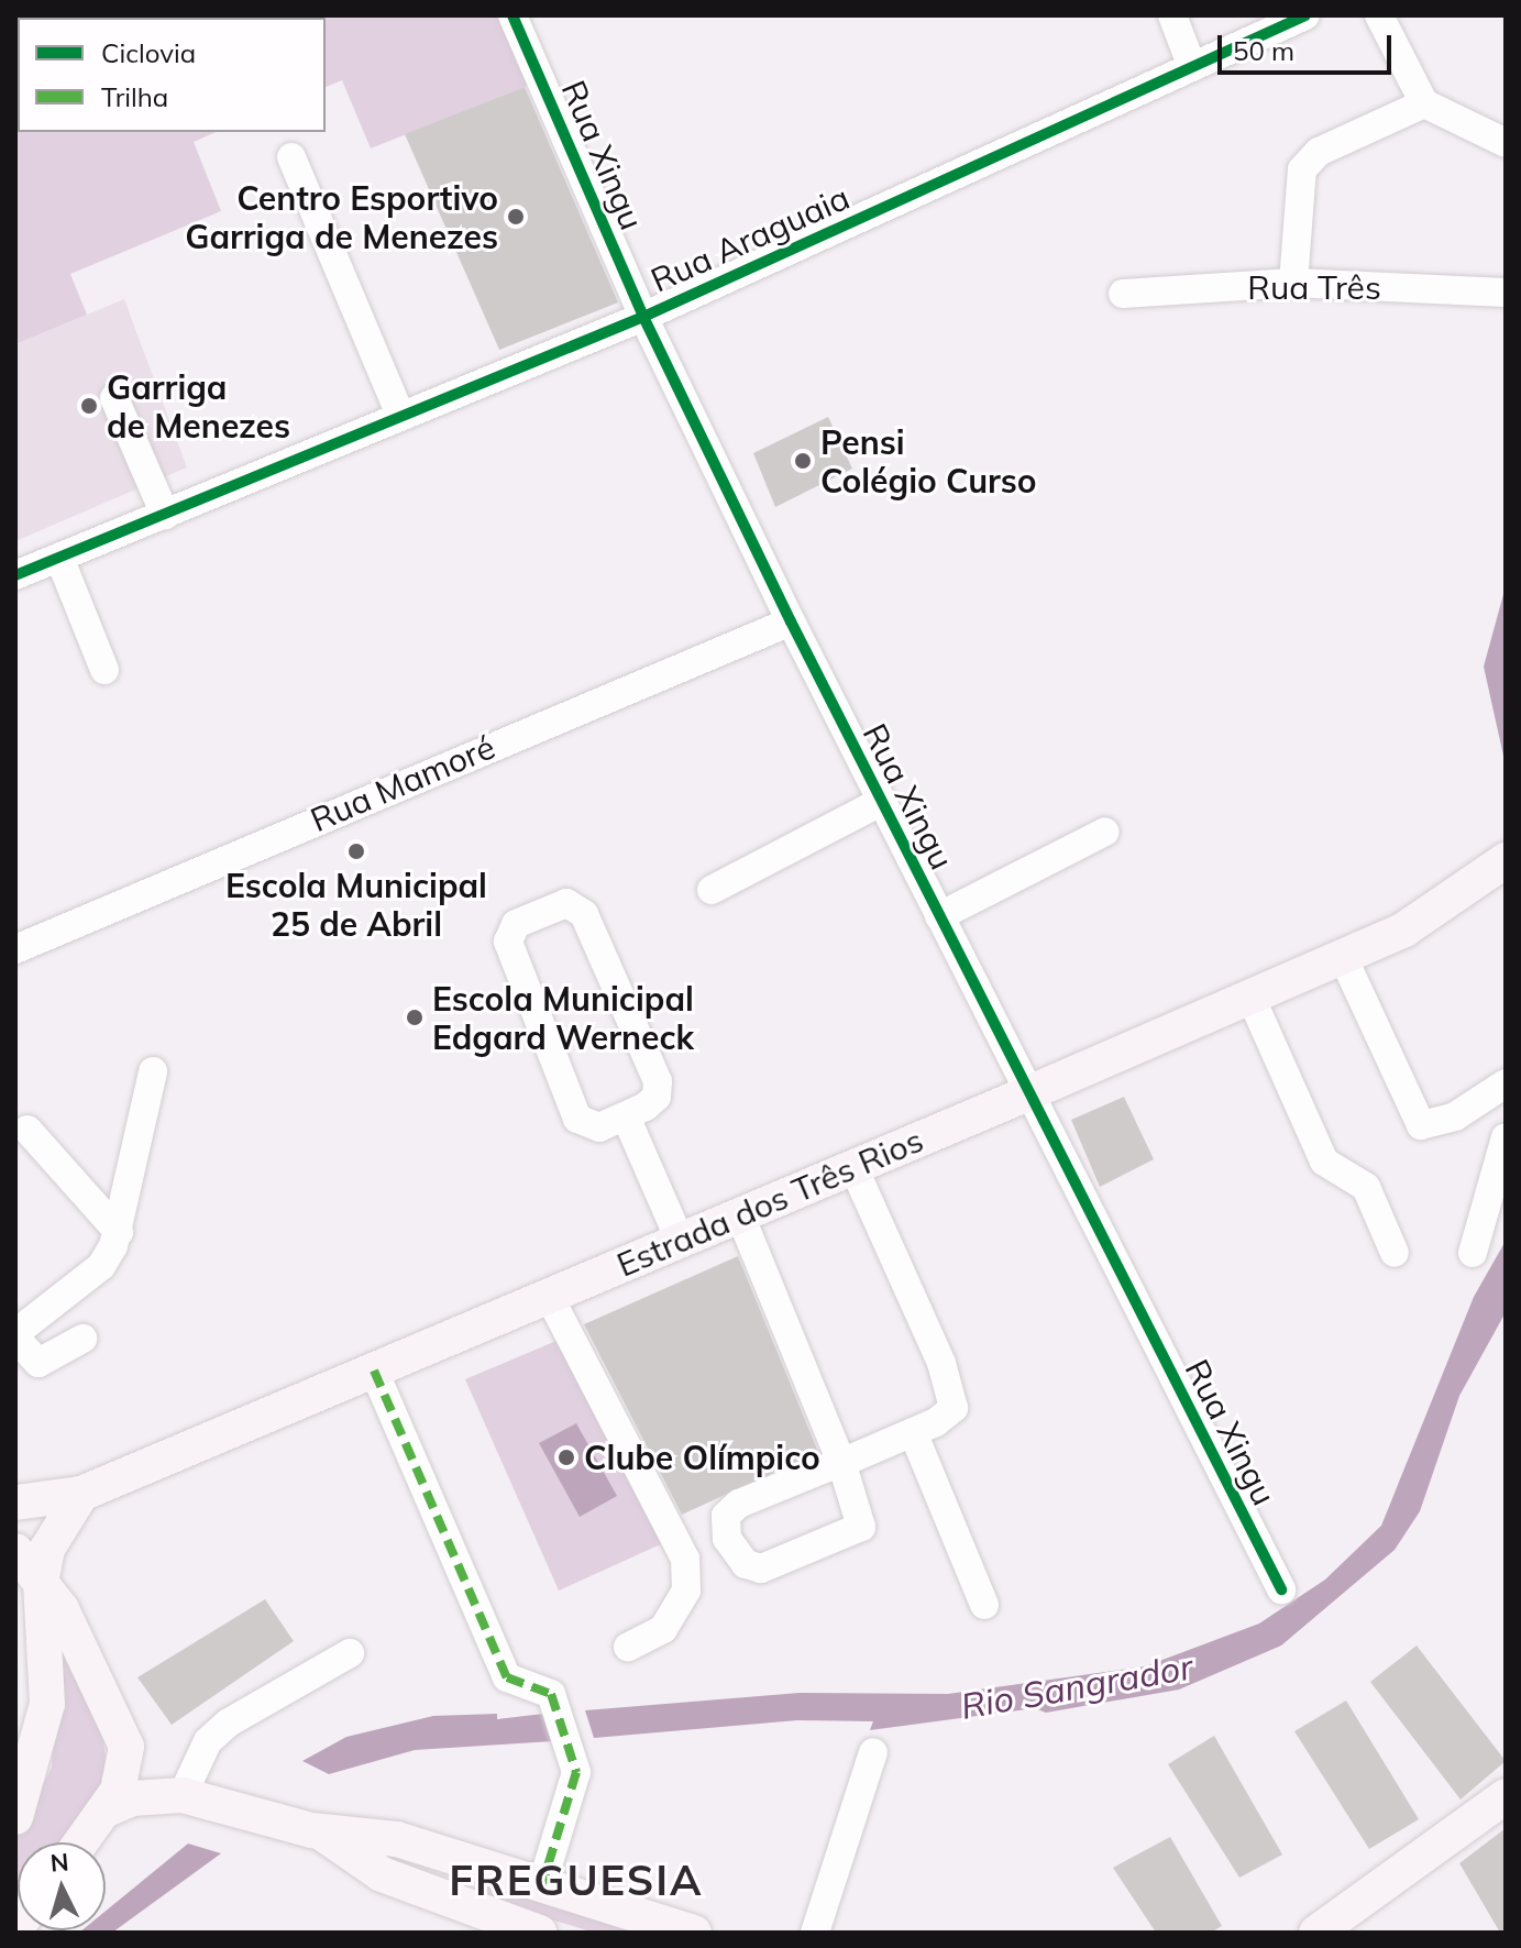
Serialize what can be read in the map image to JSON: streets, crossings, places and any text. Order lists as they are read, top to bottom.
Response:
{
  "streets": {
    "main road": ["Estrada dos Três Rios"],
    "street": [
      "Rua Xingu",
      "Rua Araguaia",
      "Rua Três",
      "Rua Mamoré"
    ]
  },
  "crossings": [
    ["Rua Xingu", "Rua Araguaia"],
    ["Rua Xingu", "Rua Mamoré"],
    ["Rua Xingu", "Estrada dos Três Rios"]
  ],
  "districts": ["FREGUESIA"],
  "water": ["Rio Sangrador"],
  "places": [
    "Centro Esportivo Garriga de Menezes",
    "Garriga de Menezes",
    "Pensi Colégio Curso",
    "Escola Municipal 25 de Abril",
    "Escola Municipal Edgard Werneck",
    "Clube Olímpico"
  ],
  "legend": ["Ciclovia", "Trilha"],
  "scale_bar": "50 m",
  "north": "top"
}
